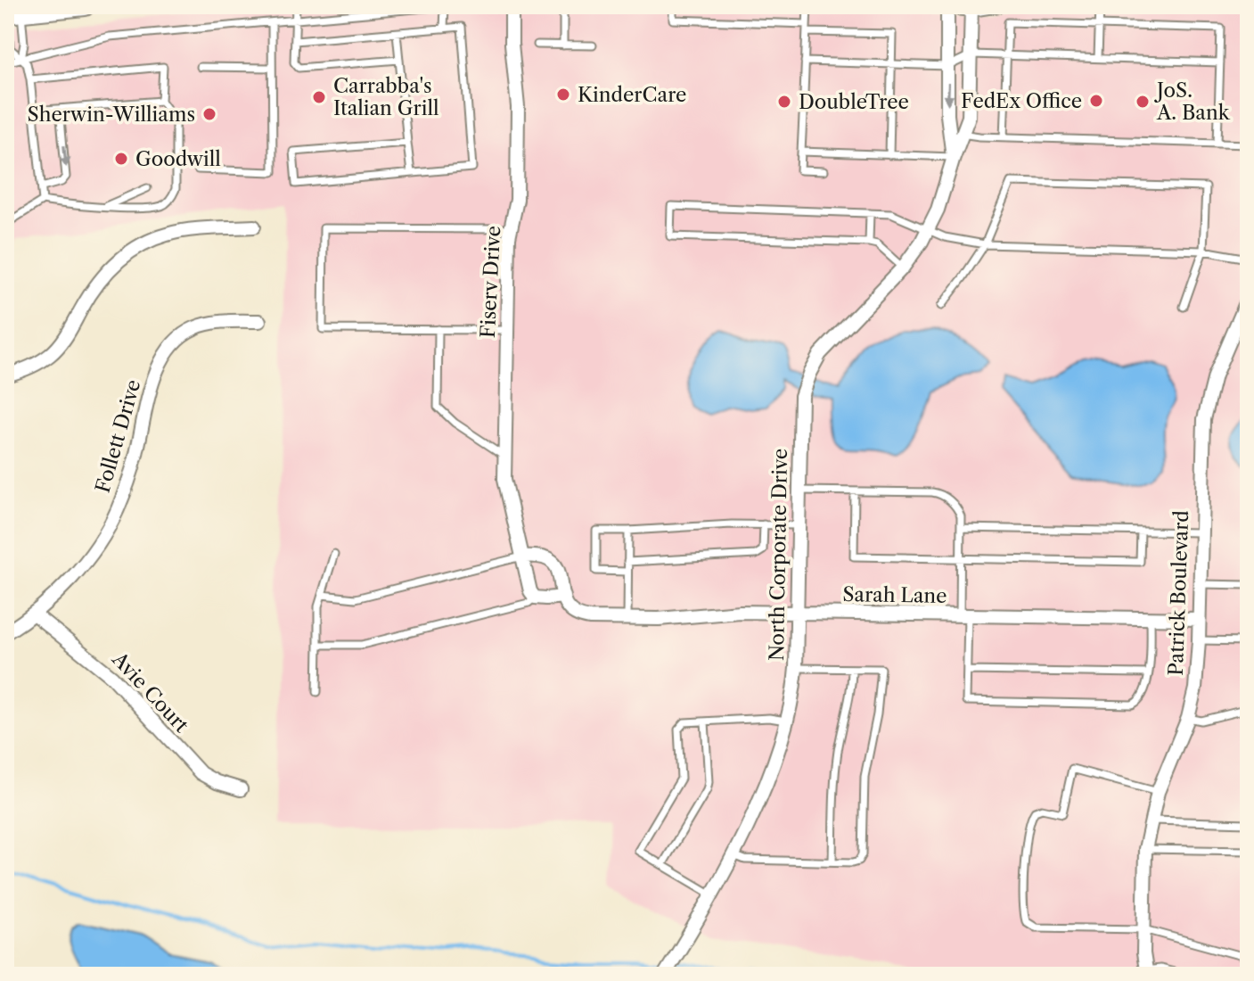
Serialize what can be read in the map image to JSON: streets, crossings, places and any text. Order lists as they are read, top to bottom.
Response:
{
  "streets": {
    "street": [
      "Fiserv Drive",
      "Follett Drive",
      "North Corporate Drive",
      "Patrick Boulevard",
      "Sarah Lane",
      "Avie Court"
    ]
  },
  "crossings": [
    ["Follett Drive", "Avie Court"],
    ["North Corporate Drive", "Sarah Lane"],
    ["Patrick Boulevard", "Sarah Lane"]
  ],
  "places": [
    "KinderCare",
    "Carrabba's Italian Grill",
    "FedEx Office",
    "DoubleTree",
    "JoS. A. Bank",
    "Sherwin-Williams",
    "Goodwill"
  ]
}
